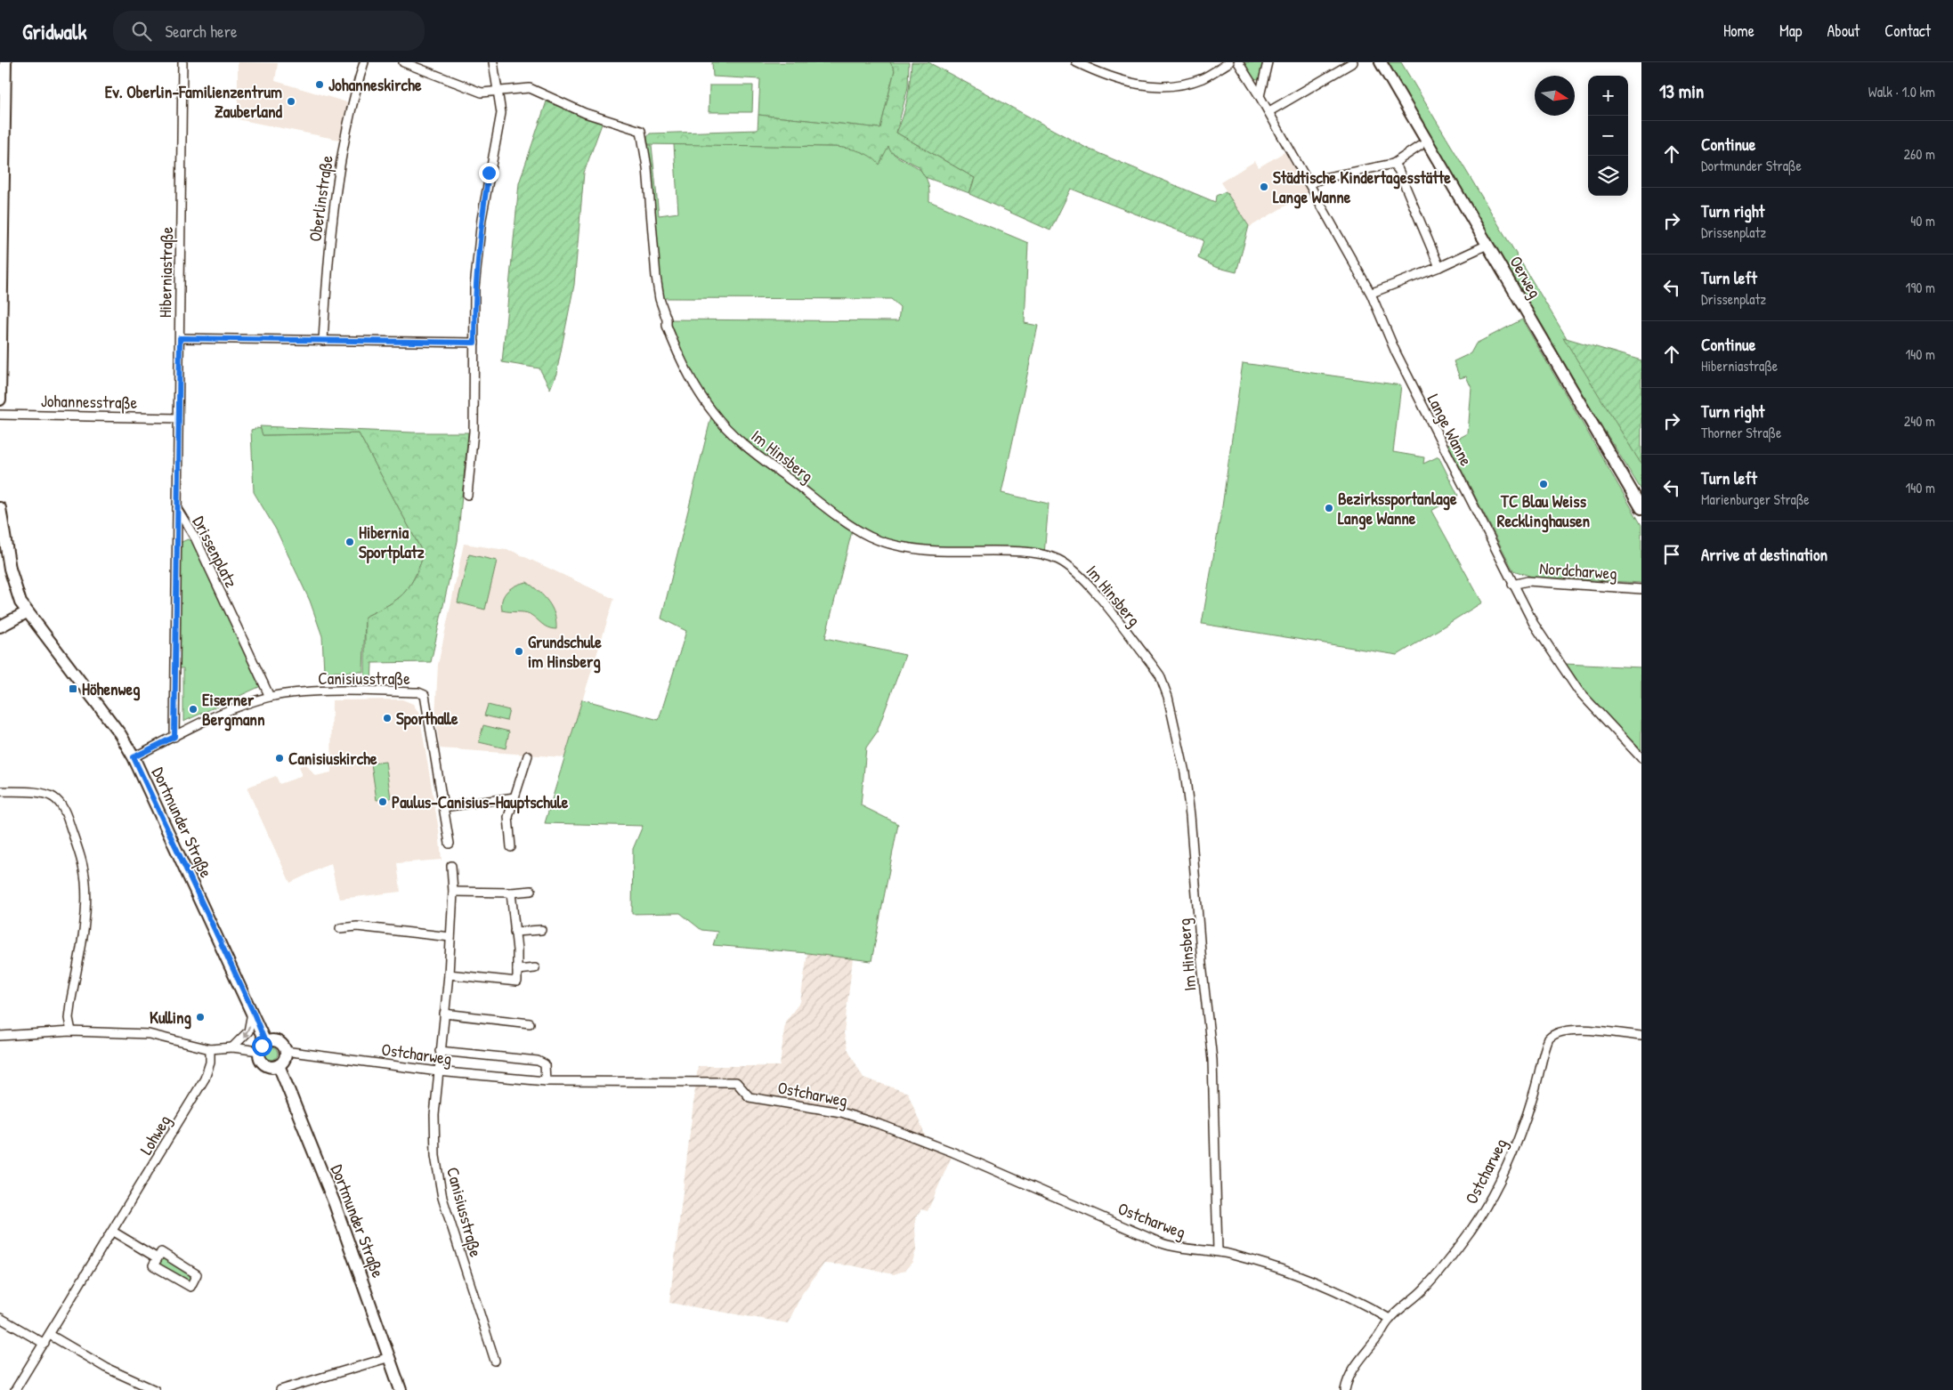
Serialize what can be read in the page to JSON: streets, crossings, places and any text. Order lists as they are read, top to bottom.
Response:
{
  "streets": {
    "main road": ["Oerweg", "Dortmunder Straße"],
    "street": [
      "Oberlinstraße",
      "Hiberniastraße",
      "Johannesstraße",
      "Lange Wanne",
      "Im Hinsberg",
      "Drissenplatz",
      "Nordcharweg",
      "Canisiusstraße",
      "Ostcharweg",
      "Lohweg"
    ]
  },
  "crossings": [
    ["Hiberniastraße", "Johannesstraße"],
    ["Hiberniastraße", "Drissenplatz"],
    ["Lange Wanne", "Nordcharweg"],
    ["Im Hinsberg", "Ostcharweg"],
    ["Drissenplatz", "Canisiusstraße"],
    ["Canisiusstraße", "Ostcharweg"],
    ["Dortmunder Straße", "Ostcharweg"]
  ],
  "places": {
    "other": [
      "Johanneskirche",
      "Ev. Oberlin-Familienzentrum Zauberland",
      "Städtische Kindertagesstätte Lange Wanne",
      "TC Blau Weiss Recklinghausen",
      "Bezirkssportanlage Lange Wanne",
      "Hibernia Sportplatz",
      "Grundschule im Hinsberg",
      "Eiserner Bergmann",
      "Sporthalle",
      "Canisiuskirche",
      "Paulus-Canisius-Hauptschule",
      "Kulling"
    ],
    "transit": ["Höhenweg"]
  },
  "north": "right",
  "page": {
    "header": "Gridwalk",
    "search": "Search here",
    "nav": [
      "Home",
      "Map",
      "About",
      "Contact"
    ],
    "heading": ["13 min", "Walk · 1.0 km"],
    "map_buttons": ["+", "−"],
    "list": [
      ["Continue", "Dortmunder Straße", "260 m"],
      ["Turn right", "Drissenplatz", "40 m"],
      ["Turn left", "Drissenplatz", "190 m"],
      ["Continue", "Hiberniastraße", "140 m"],
      ["Turn right", "Thorner Straße", "240 m"],
      ["Turn left", "Marienburger Straße", "140 m"],
      "Arrive at destination"
    ]
  }
}
